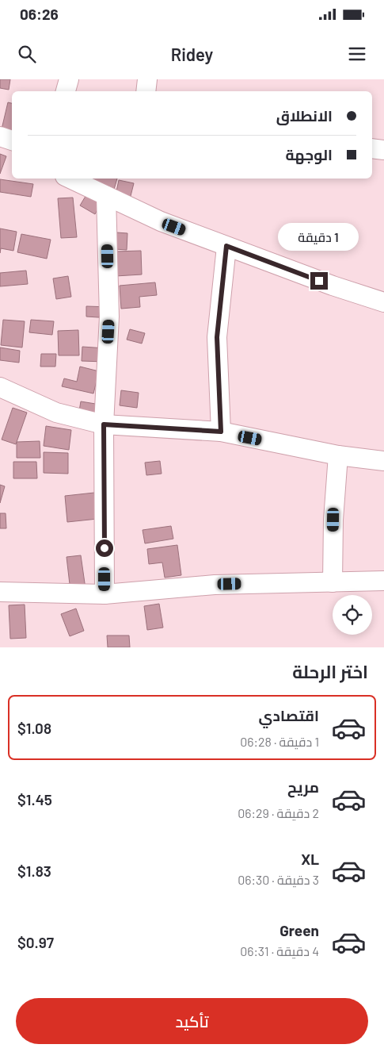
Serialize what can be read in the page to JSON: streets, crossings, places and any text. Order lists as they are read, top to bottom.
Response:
{
  "page": {
    "status": "06:26",
    "header": "Ridey",
    "banner": ["الانطلاق", "الوجهة"],
    "bubble": "1 دقيقة",
    "heading": "اختر الرحلة",
    "list": [
      {
        "name": "اقتصادي",
        "note": "1 دقيقة · 06:28",
        "value": "$1.08"
      },
      {
        "name": "مريح",
        "note": "2 دقيقة · 06:29",
        "value": "$1.45"
      },
      {
        "name": "XL",
        "note": "3 دقيقة · 06:30",
        "value": "$1.83"
      },
      {
        "name": "Green",
        "note": "4 دقيقة · 06:31",
        "value": "$0.97"
      }
    ],
    "buttons": "تأكيد"
  }
}
